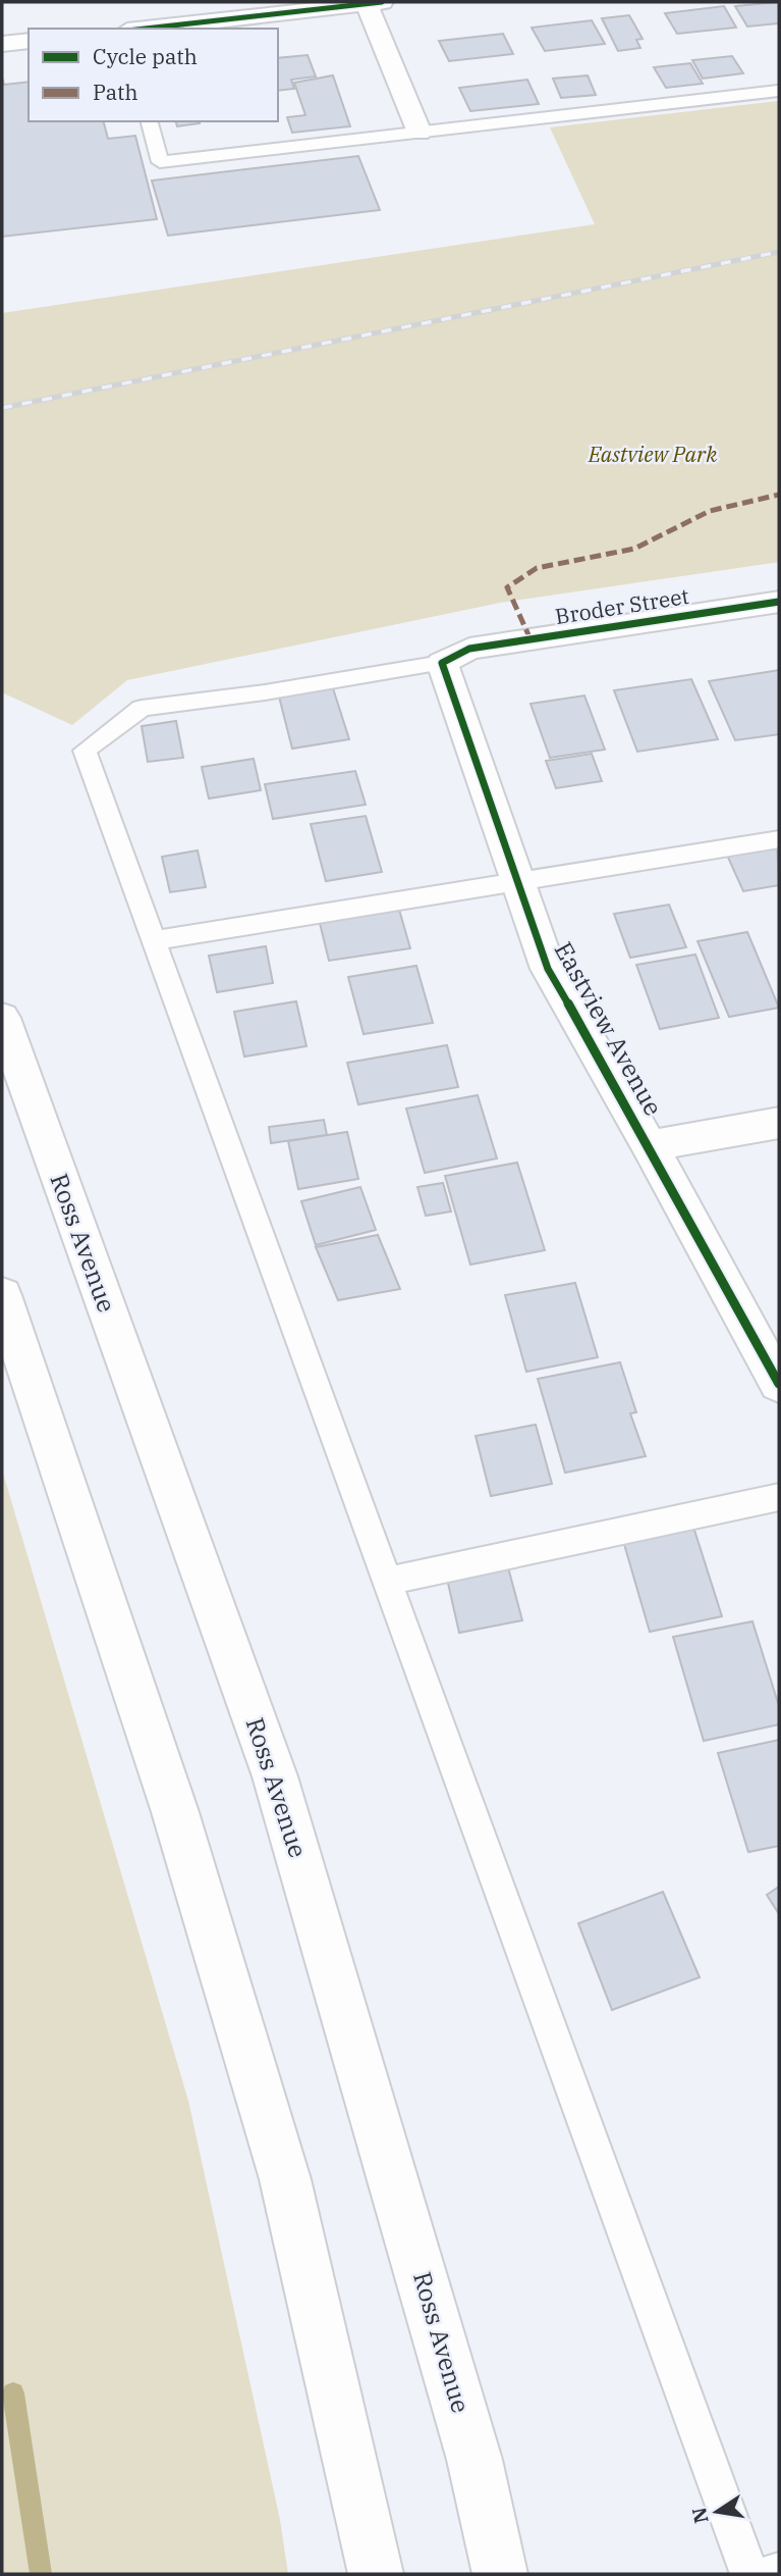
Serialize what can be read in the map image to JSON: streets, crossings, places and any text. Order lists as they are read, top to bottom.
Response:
{
  "streets": {
    "main road": ["Broder Street", "Eastview Avenue", "Ross Avenue"]
  },
  "crossings": [
    ["Broder Street", "Eastview Avenue"]
  ],
  "parks": ["Eastview Park"],
  "legend": ["Cycle path", "Path"],
  "north": "left"
}
